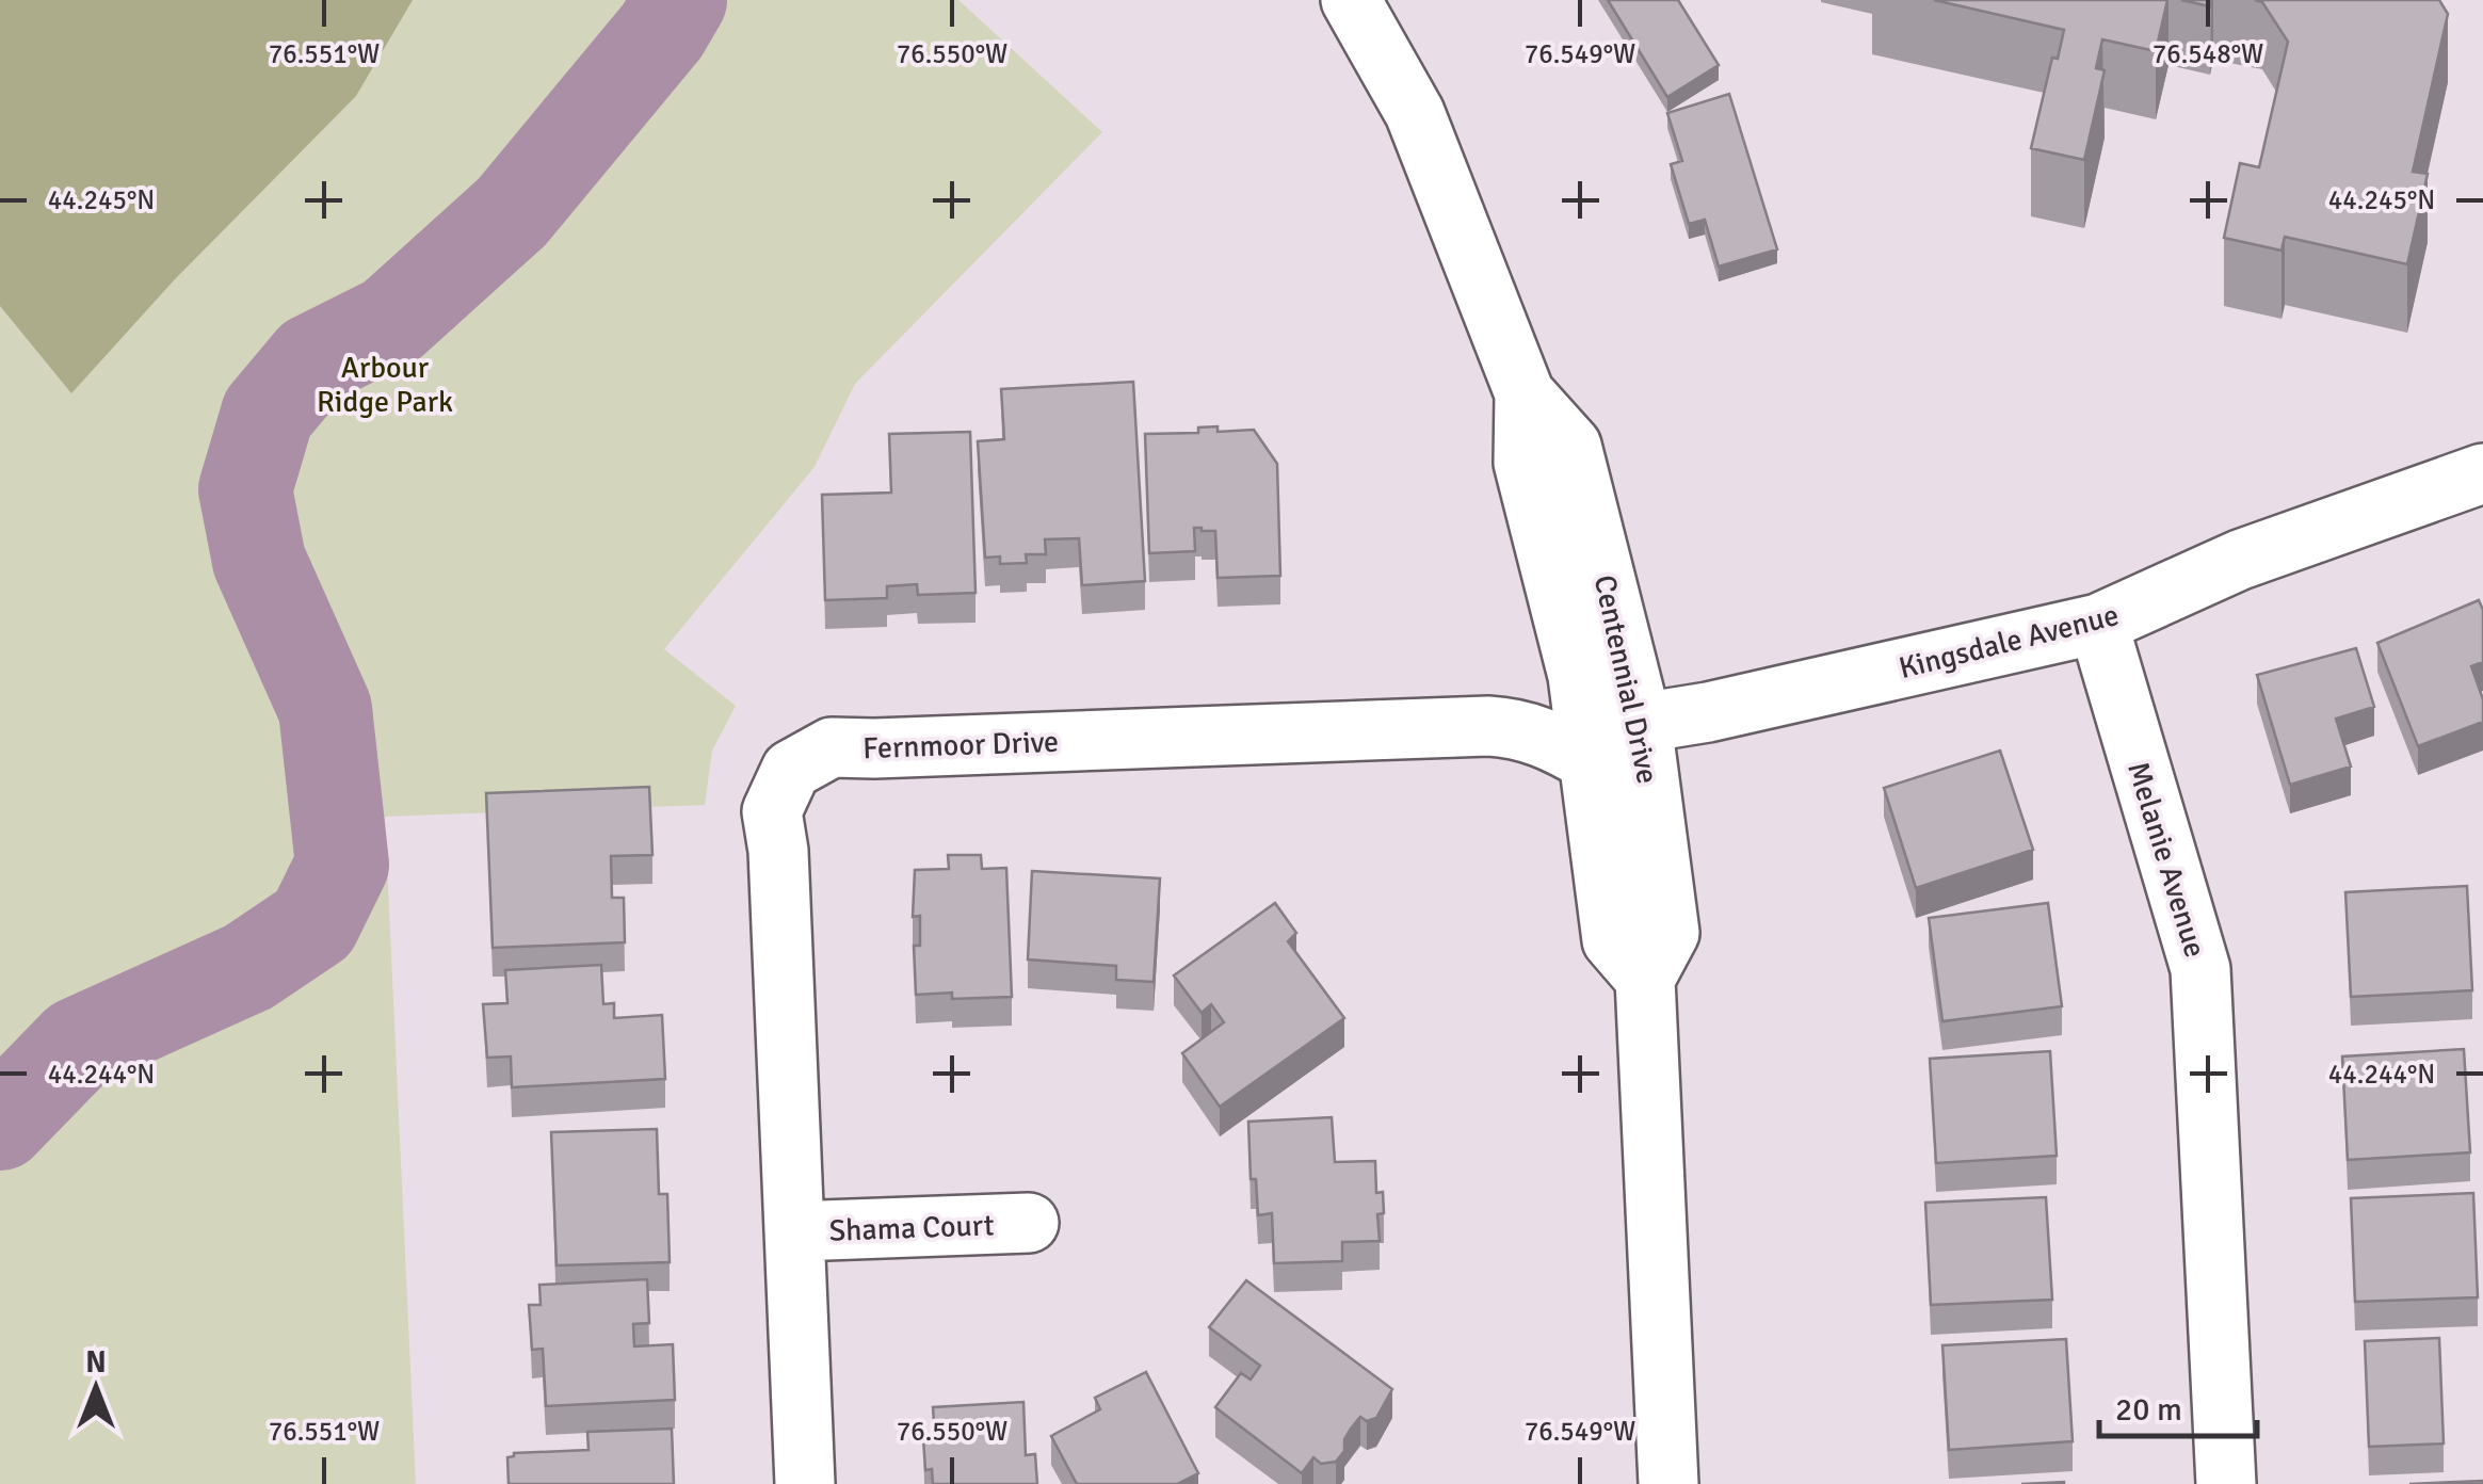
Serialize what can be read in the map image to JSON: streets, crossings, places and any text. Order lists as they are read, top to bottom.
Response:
{
  "streets": {
    "street": [
      "Kingsdale Avenue",
      "Centennial Drive",
      "Fernmoor Drive",
      "Melanie Avenue",
      "Shama Court"
    ]
  },
  "crossings": [
    ["Kingsdale Avenue", "Centennial Drive"],
    ["Kingsdale Avenue", "Melanie Avenue"],
    ["Centennial Drive", "Fernmoor Drive"],
    ["Fernmoor Drive", "Shama Court"]
  ],
  "parks": ["Arbour Ridge Park"],
  "scale_bar": "20 m",
  "north": "top",
  "coordinates": [
    "76.551°W",
    "76.550°W",
    "76.549°W",
    "76.548°W",
    "44.245°N",
    "44.244°N"
  ]
}
